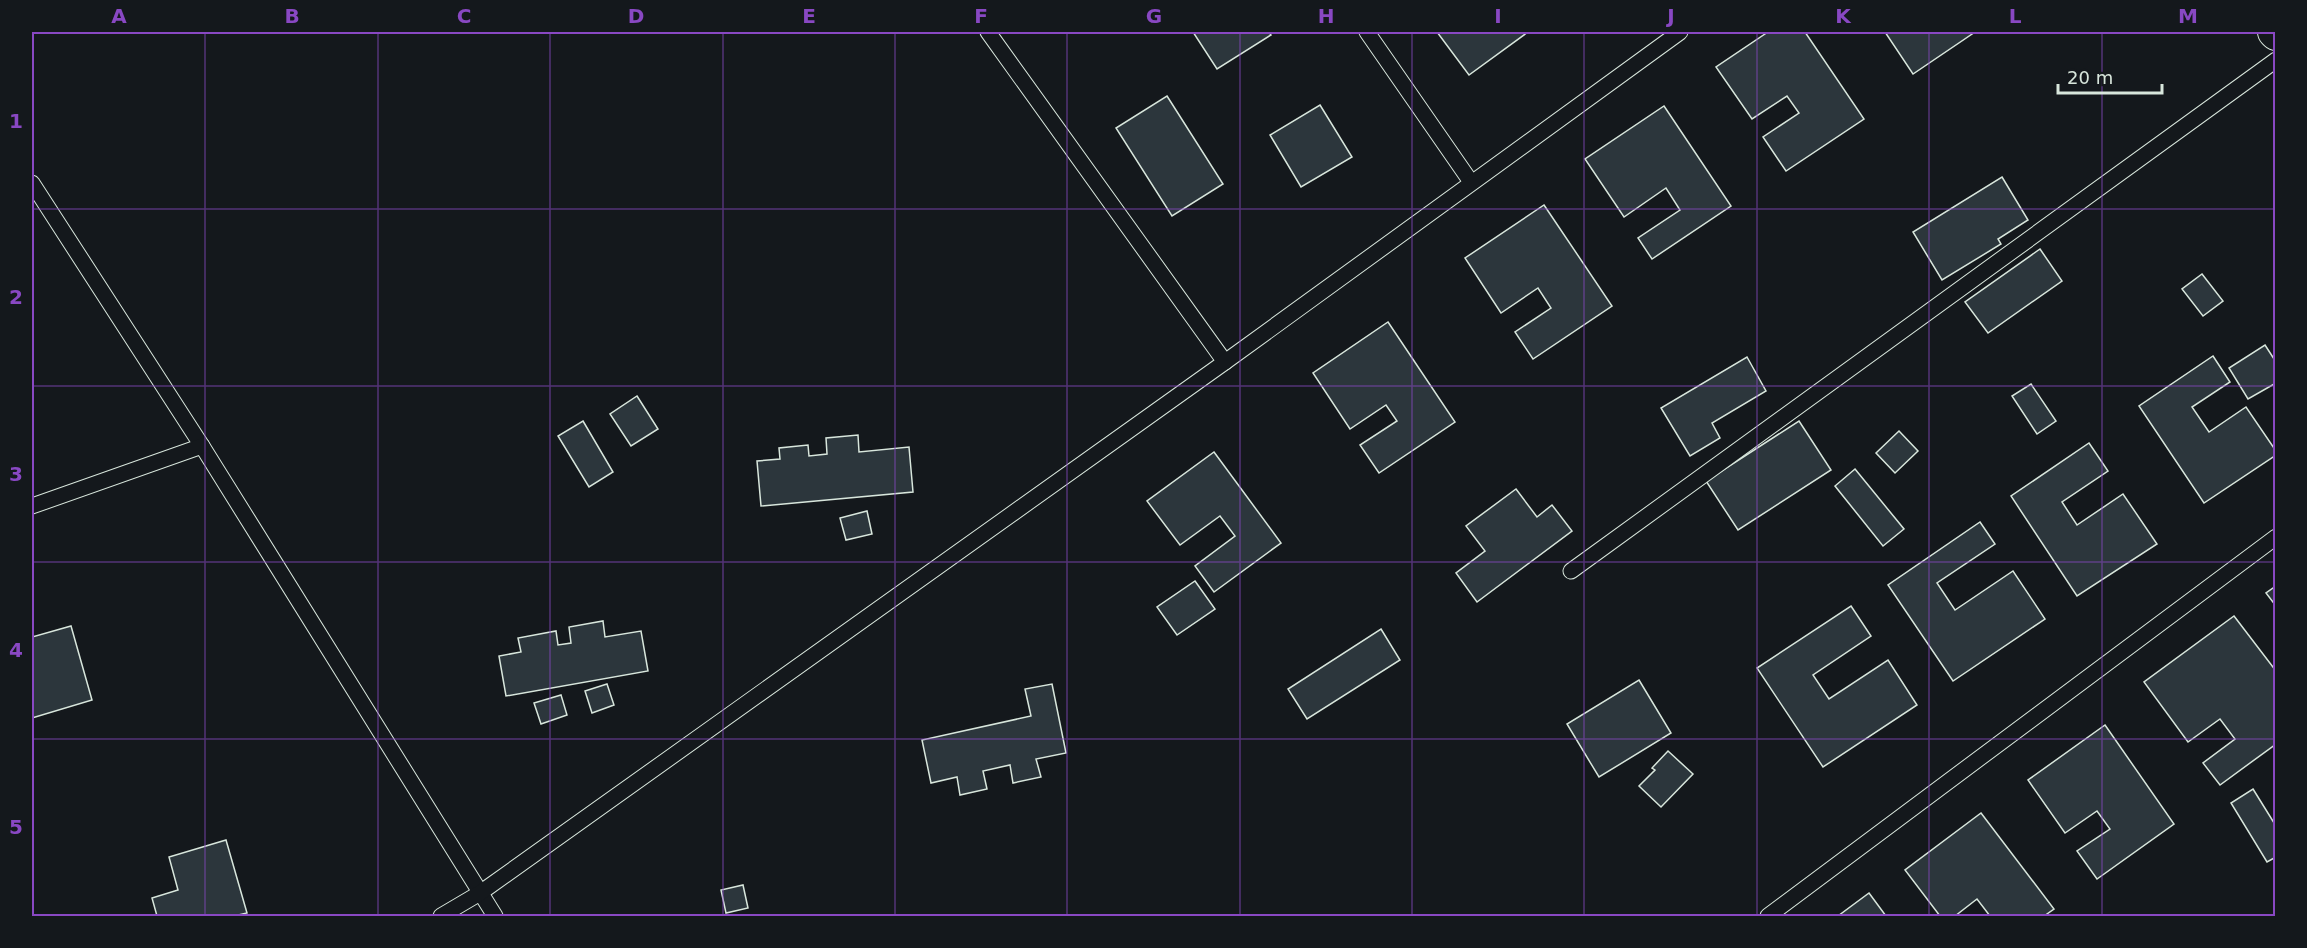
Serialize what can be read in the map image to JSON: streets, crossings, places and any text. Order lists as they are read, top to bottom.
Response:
{
  "scale_bar": "20 m",
  "grid": {
    "columns": [
      "A",
      "B",
      "C",
      "D",
      "E",
      "F",
      "G",
      "H",
      "I",
      "J",
      "K",
      "L",
      "M"
    ],
    "rows": [
      "1",
      "2",
      "3",
      "4",
      "5"
    ]
  }
}
